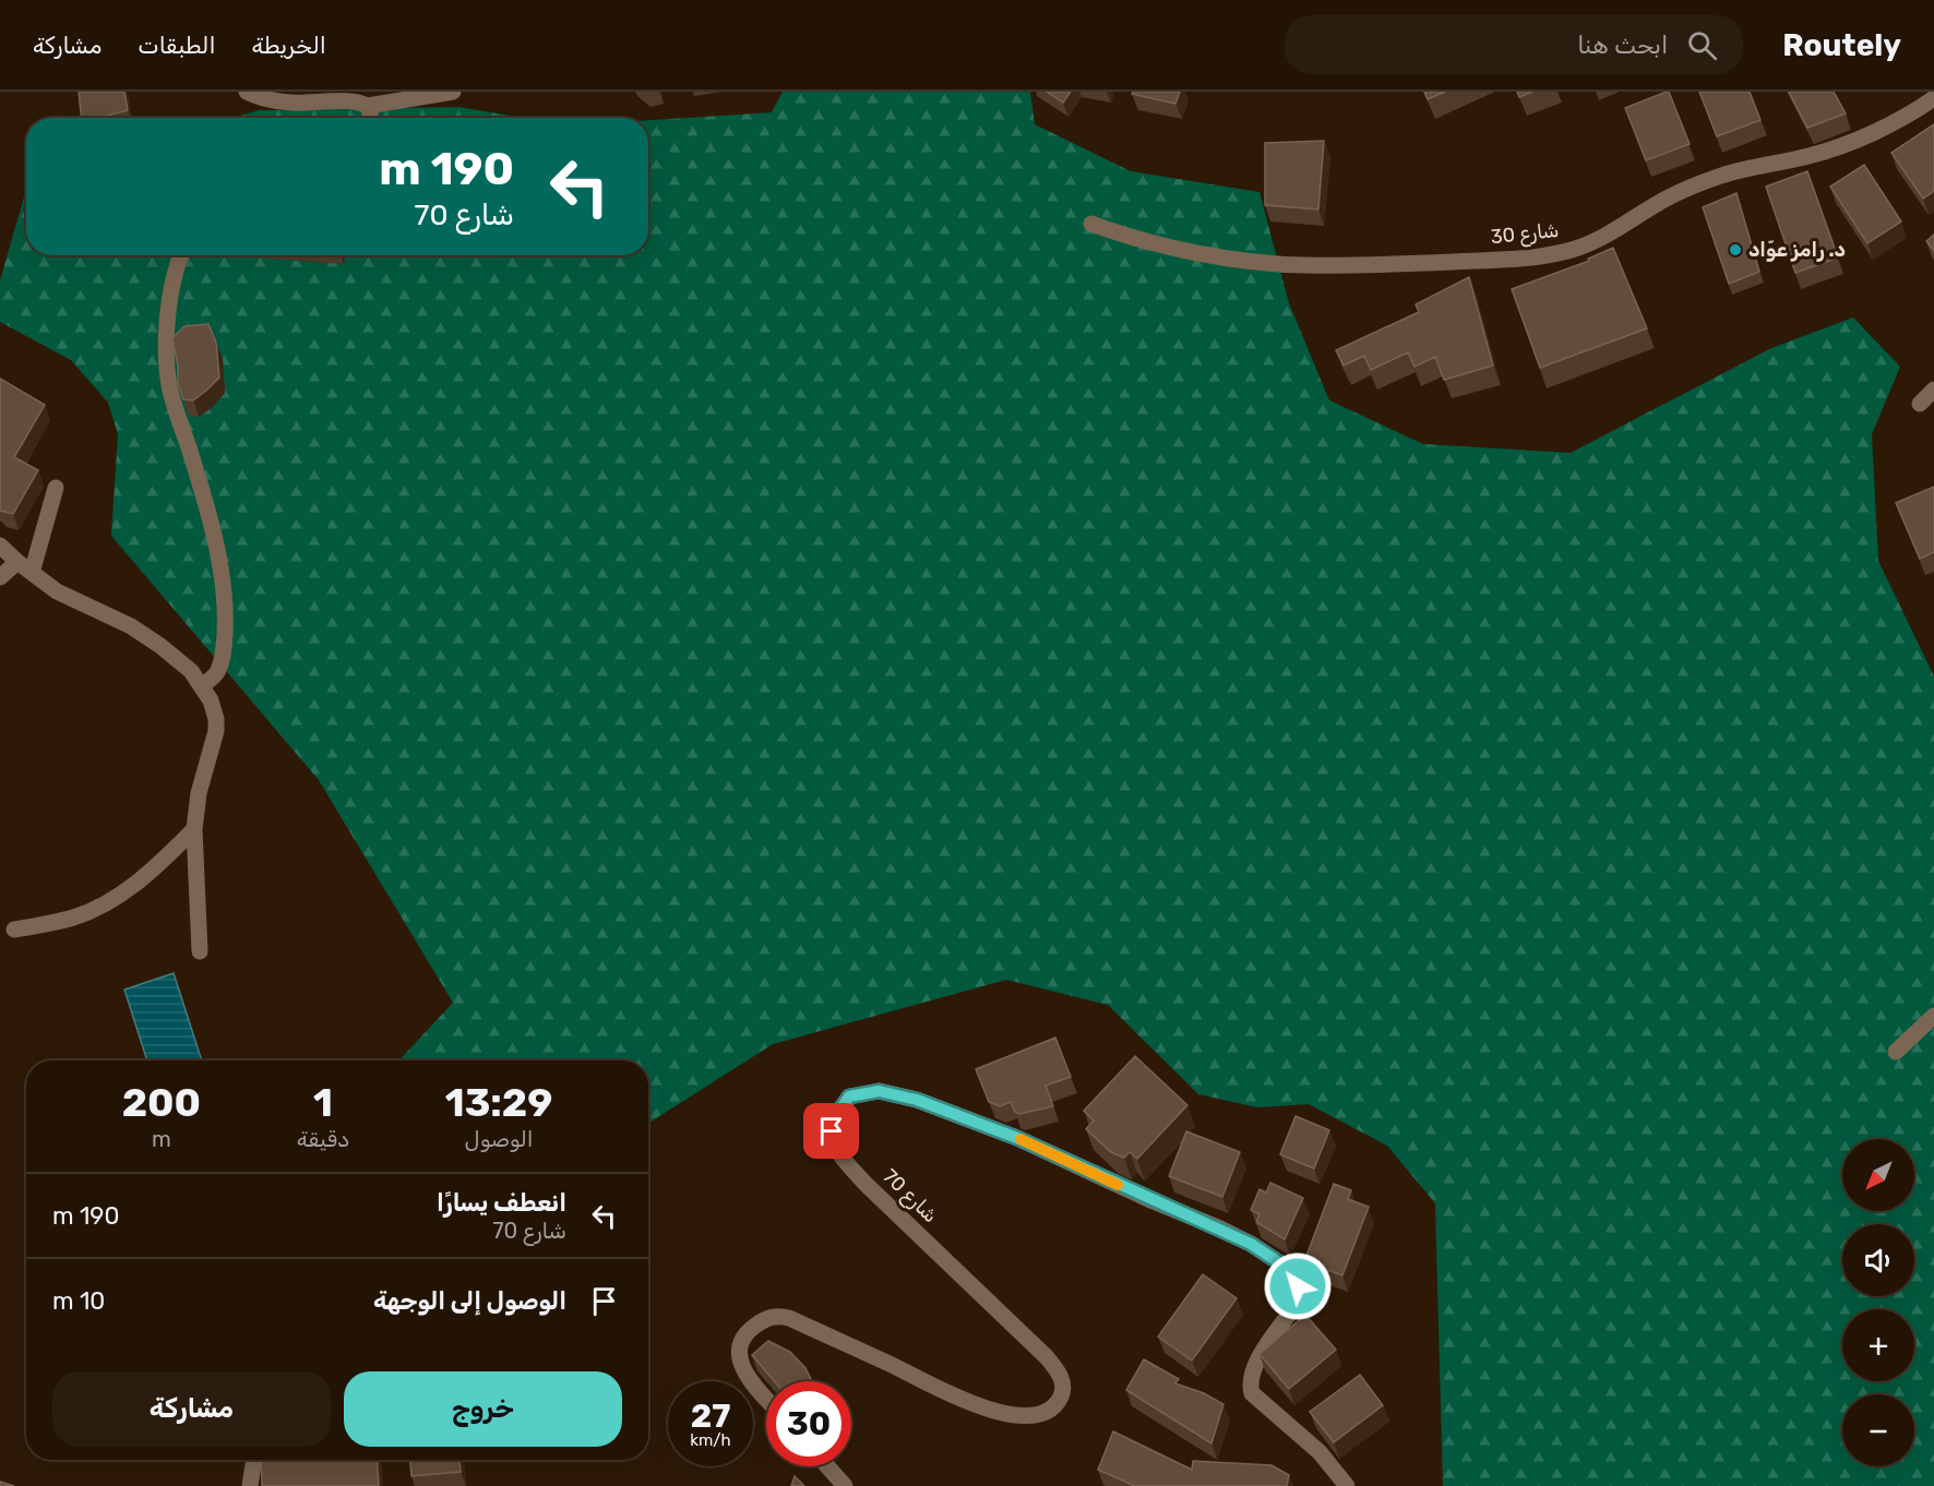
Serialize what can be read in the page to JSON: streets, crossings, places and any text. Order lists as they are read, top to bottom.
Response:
{
  "streets": {
    "street": ["شارع 30", "شارع 70"]
  },
  "places": ["د. رامز عوّاد"],
  "north": "bottom left",
  "page": {
    "header": "Routely",
    "search": "ابحث هنا",
    "nav": ["الخريطة", "الطبقات", "مشاركة"],
    "turn": ["190 m", "شارع 70"],
    "eta": [
      "13:29",
      "الوصول",
      "1",
      "دقيقة",
      "200",
      "m"
    ],
    "map_buttons": ["+", "−"],
    "list": [
      {
        "name": "انعطف يسارًا",
        "note": "شارع 70",
        "value": "190 m"
      },
      {
        "name": "الوصول إلى الوجهة",
        "value": "10 m"
      }
    ],
    "buttons": ["خروج", "مشاركة"],
    "speed": "27 km/h",
    "limit": "30"
  }
}
